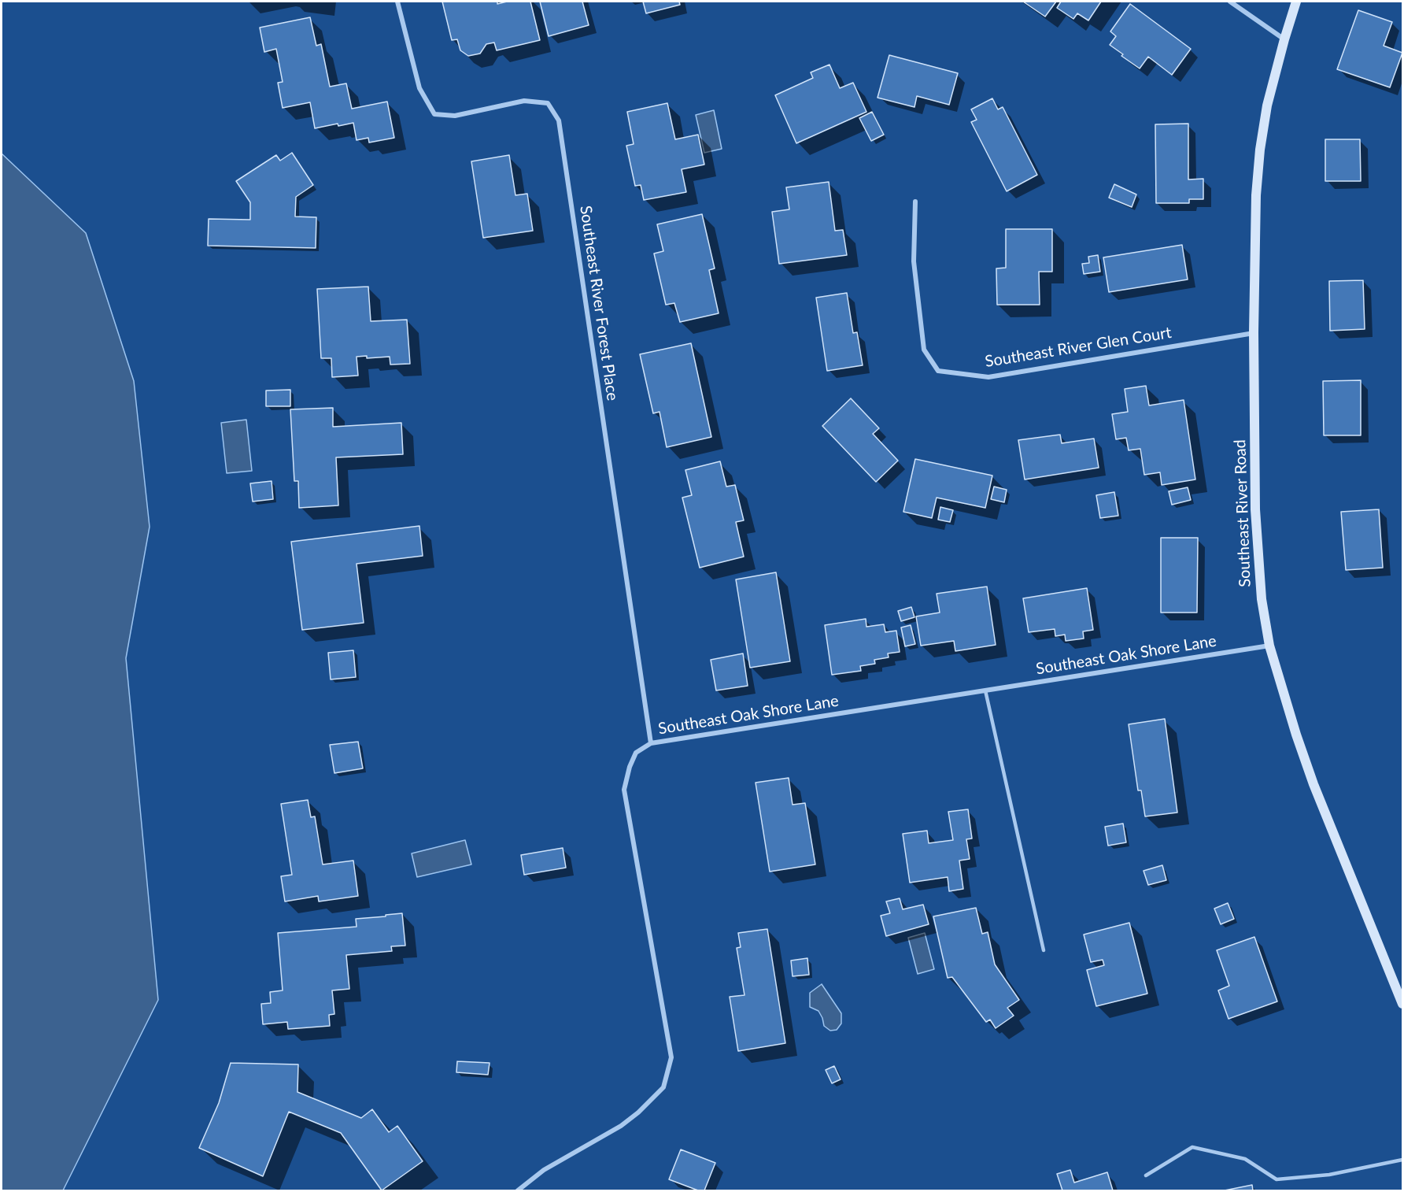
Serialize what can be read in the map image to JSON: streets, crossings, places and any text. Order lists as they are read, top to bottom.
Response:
{
  "streets": {
    "street": [
      "Southeast River Forest Place",
      "Southeast River Glen Court",
      "Southeast River Road",
      "Southeast Oak Shore Lane"
    ]
  },
  "crossings": [
    ["Southeast River Forest Place", "Southeast Oak Shore Lane"],
    ["Southeast River Glen Court", "Southeast River Road"],
    ["Southeast River Road", "Southeast Oak Shore Lane"]
  ]
}
